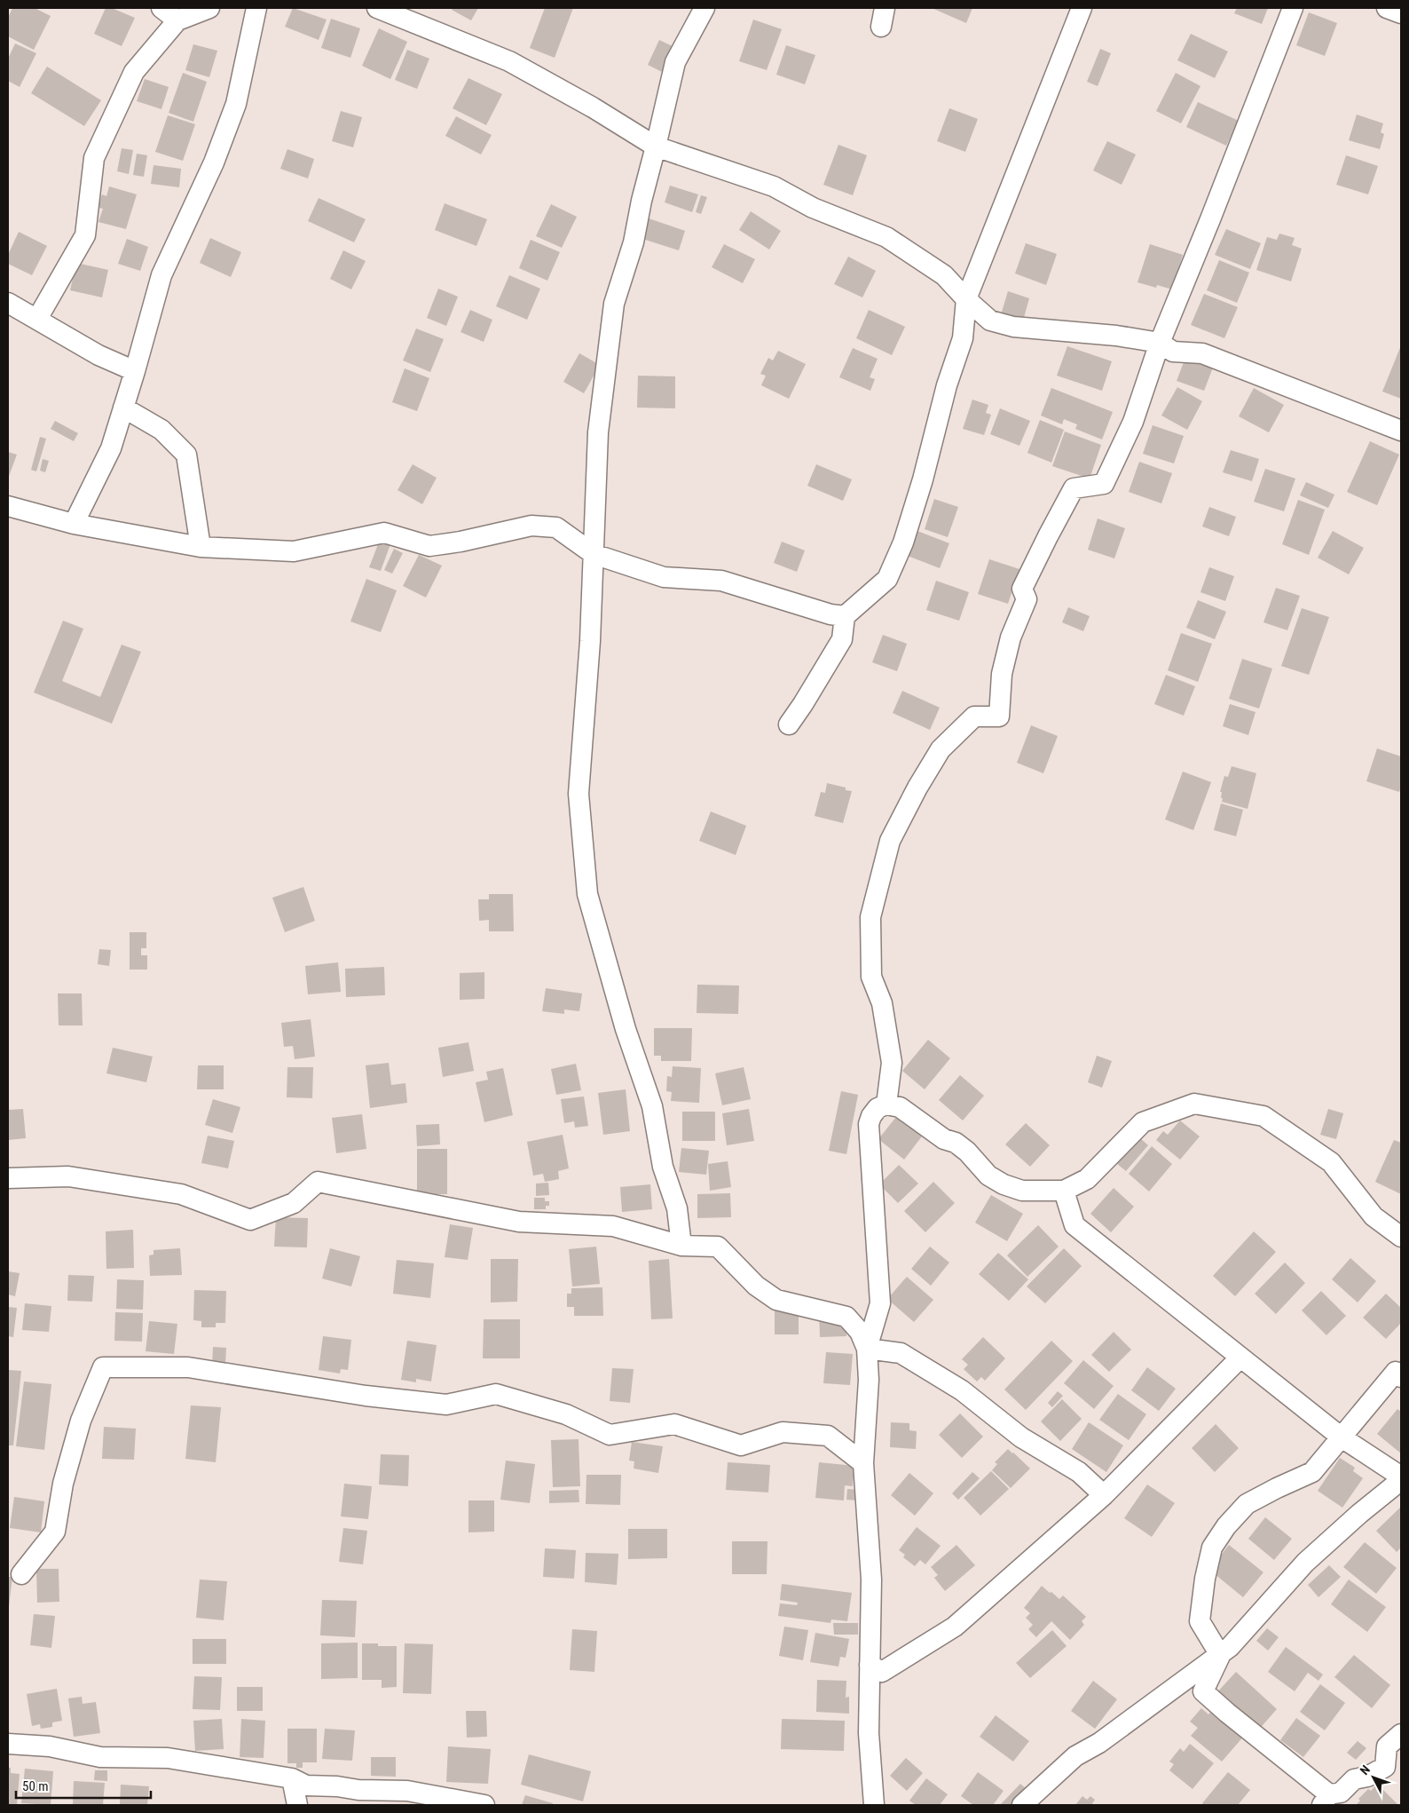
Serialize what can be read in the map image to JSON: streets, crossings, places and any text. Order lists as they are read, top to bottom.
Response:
{
  "scale_bar": "50 m",
  "north": "top left"
}
